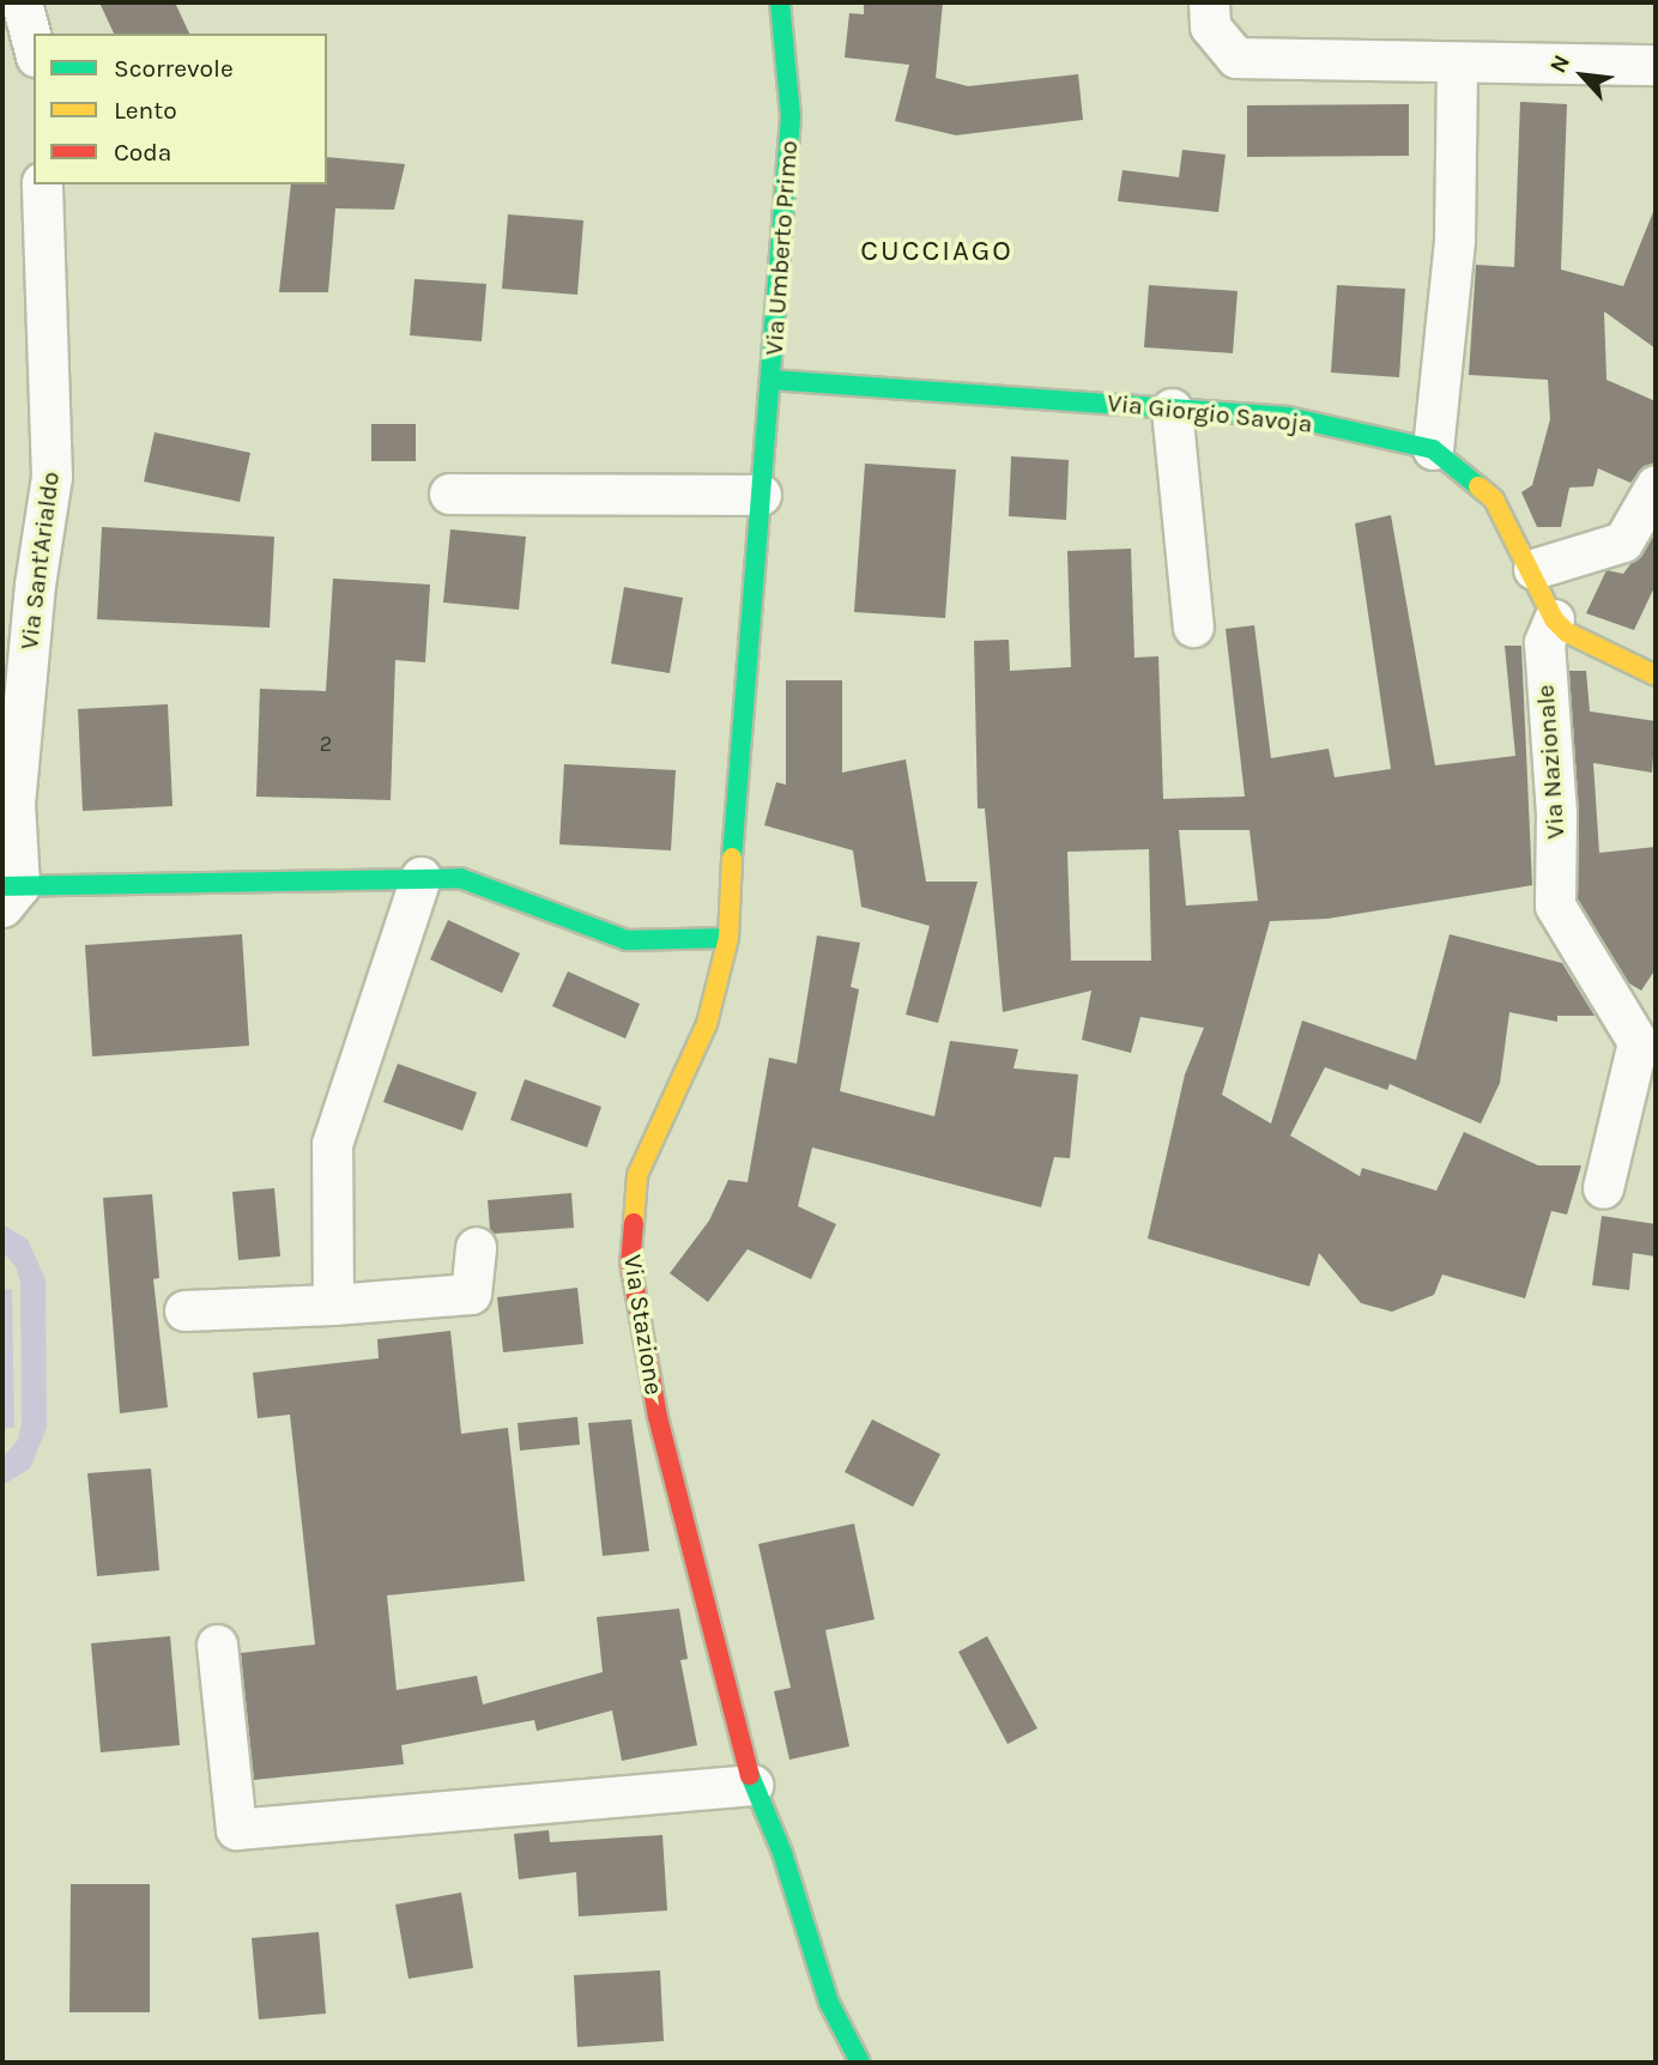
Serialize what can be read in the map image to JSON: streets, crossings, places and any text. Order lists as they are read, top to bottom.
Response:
{
  "streets": {
    "main road": [
      "Via Umberto Primo",
      "Via Giorgio Savoja",
      "Via Sant'Arialdo",
      "Via Stazione"
    ],
    "street": ["Via Nazionale"]
  },
  "crossings": [
    ["Via Umberto Primo", "Via Giorgio Savoja"],
    ["Via Umberto Primo", "Via Stazione"],
    ["Via Giorgio Savoja", "Via Nazionale"],
    ["Via Sant'Arialdo", "Via Stazione"]
  ],
  "districts": ["CUCCIAGO"],
  "house_numbers": ["2"],
  "legend": ["Scorrevole", "Lento", "Coda"],
  "north": "top left"
}
